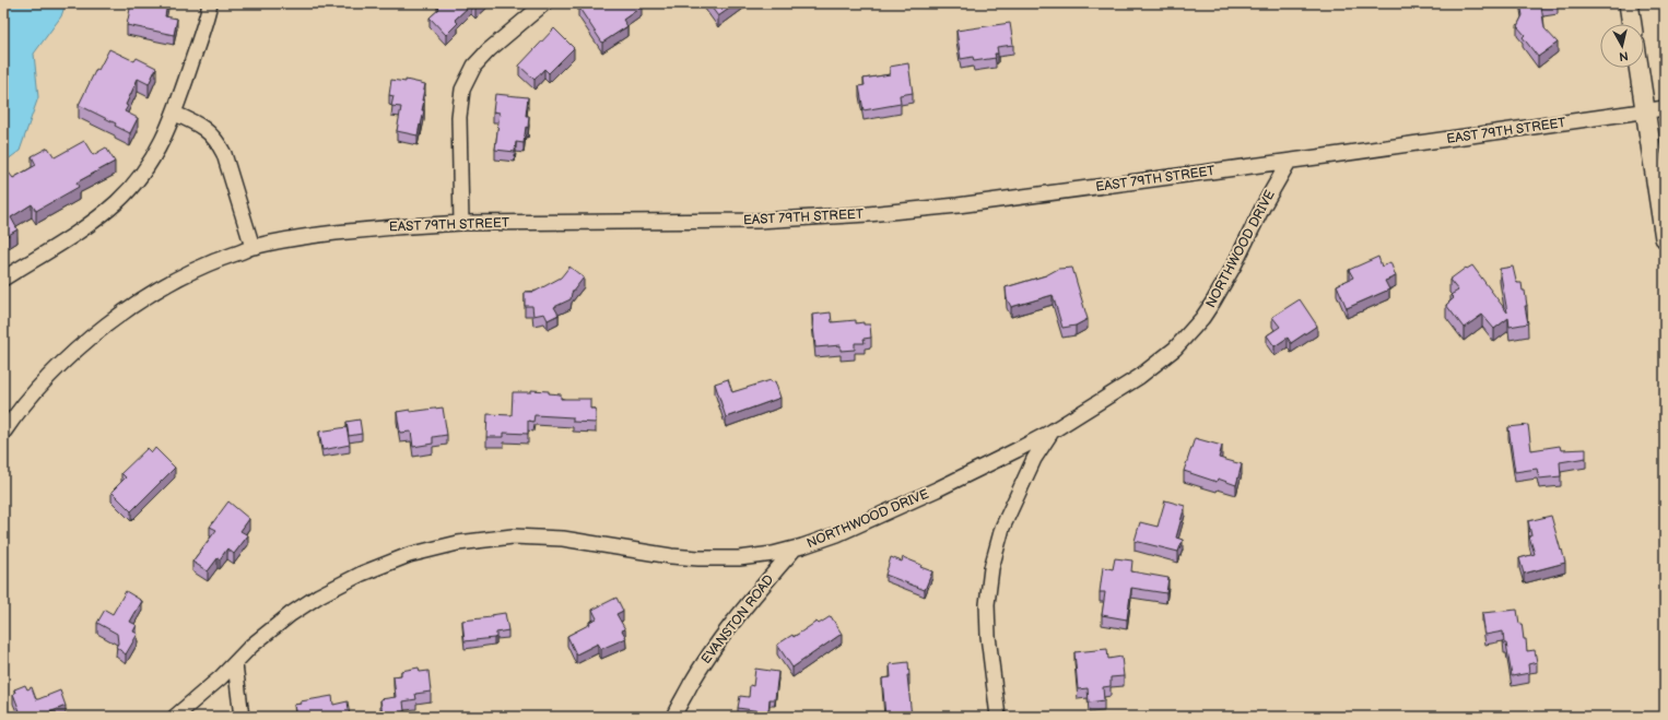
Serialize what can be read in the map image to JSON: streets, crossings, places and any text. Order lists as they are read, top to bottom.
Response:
{
  "streets": {
    "street": ["EAST 79TH STREET", "NORTHWOOD DRIVE", "EVANSTON ROAD"]
  },
  "crossings": [
    ["EAST 79TH STREET", "NORTHWOOD DRIVE"],
    ["NORTHWOOD DRIVE", "EVANSTON ROAD"]
  ],
  "north": "bottom"
}
